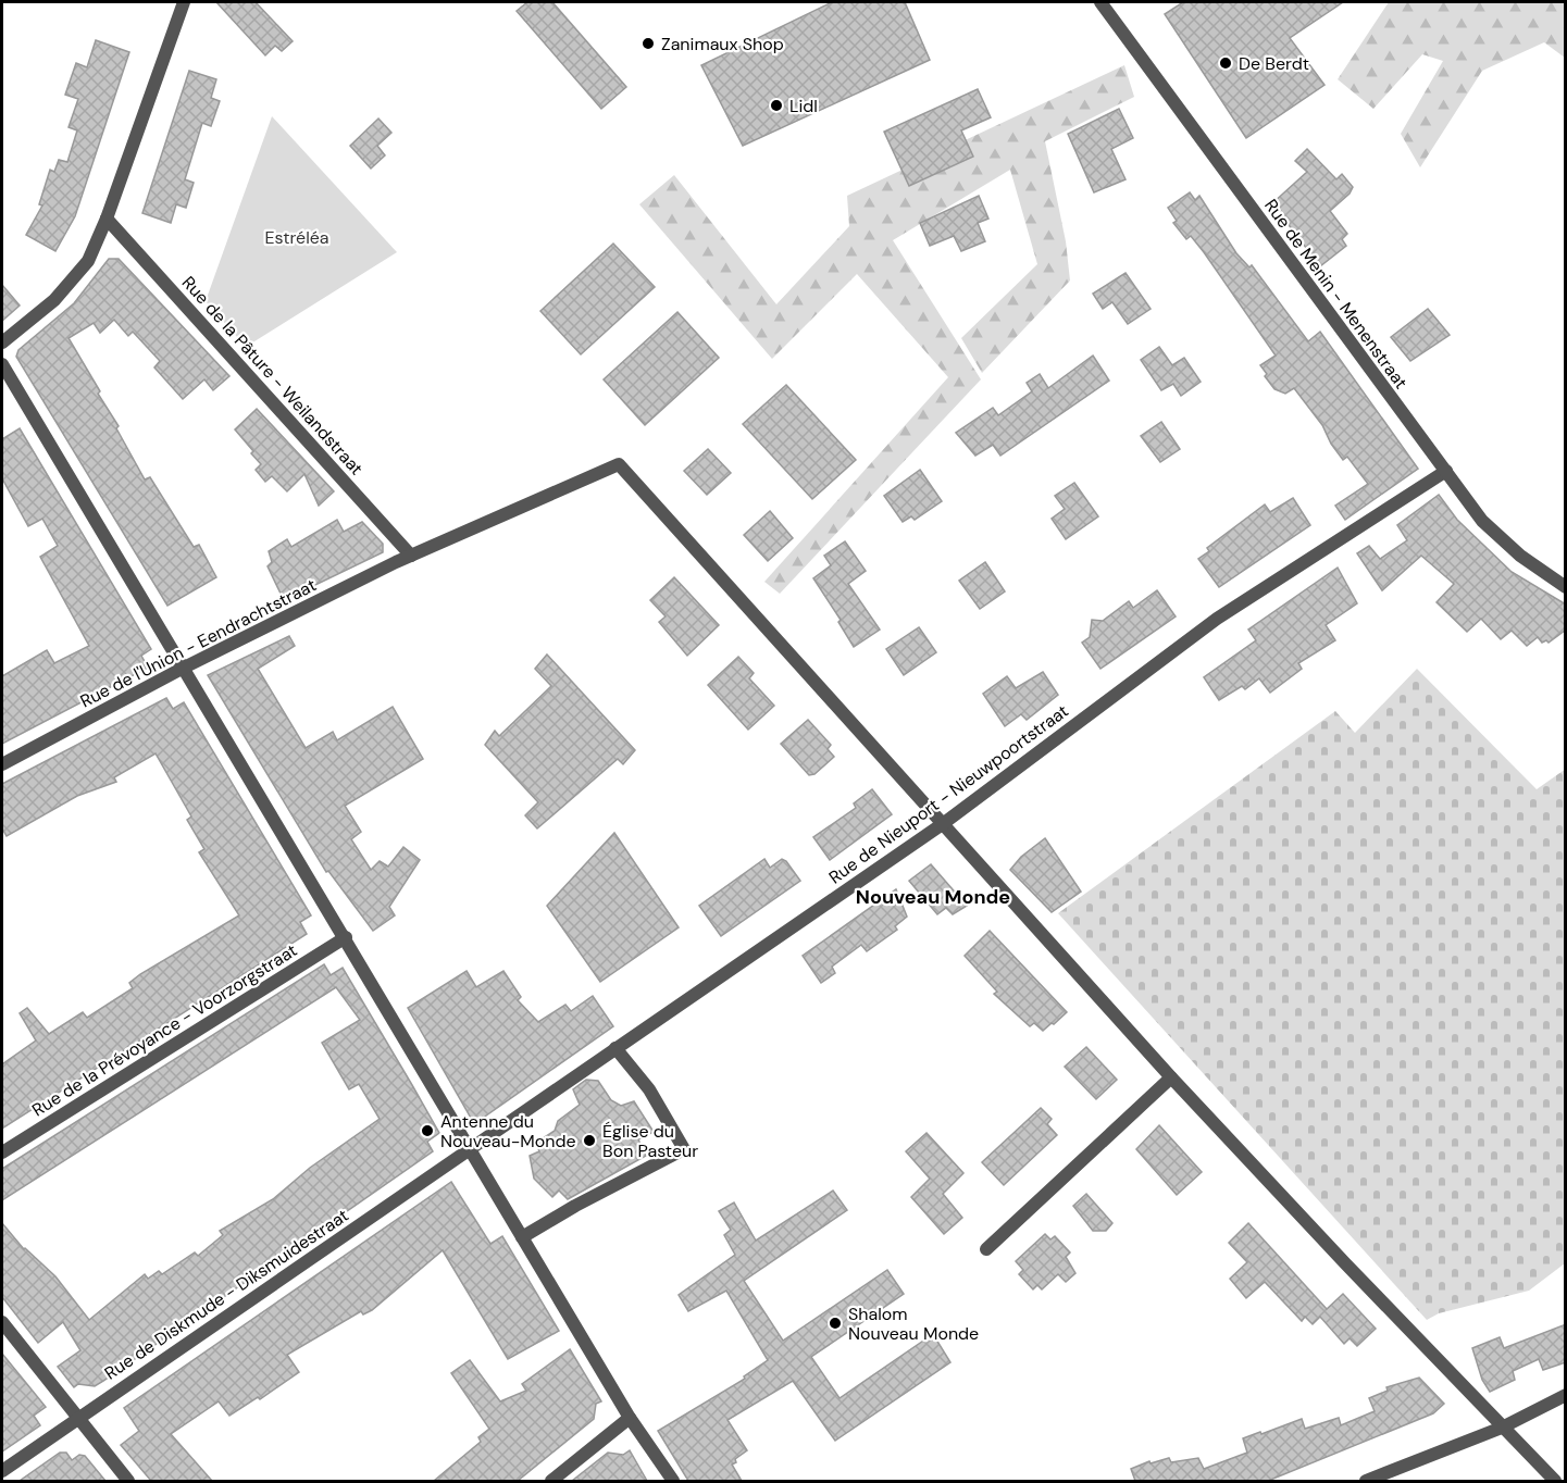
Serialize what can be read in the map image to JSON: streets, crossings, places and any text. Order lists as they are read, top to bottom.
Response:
{
  "streets": {
    "street": [
      "Rue de Menin - Menenstraat",
      "Rue de la Pâture - Weilandstraat",
      "Rue de l'Union - Eendrachtstraat",
      "Rue de Nieuport - Nieuwpoortstraat",
      "Rue de la Prévoyance - Voorzorgstraat",
      "Rue de Diskmude - Diksmuidestraat"
    ]
  },
  "crossings": [
    ["Rue de Menin - Menenstraat", "Rue de Nieuport - Nieuwpoortstraat"],
    ["Rue de la Pâture - Weilandstraat", "Rue de l'Union - Eendrachtstraat"],
    ["Rue de l'Union - Eendrachtstraat", "Rue de Nieuport - Nieuwpoortstraat"],
    ["Rue de Nieuport - Nieuwpoortstraat", "Rue de Diskmude - Diksmuidestraat"]
  ],
  "districts": ["Nouveau Monde"],
  "parks": ["Estréléa"],
  "places": [
    "Zanimaux Shop",
    "De Berdt",
    "Lidl",
    "Antenne du Nouveau-Monde",
    "Église du Bon Pasteur",
    "Shalom Nouveau Monde"
  ]
}
